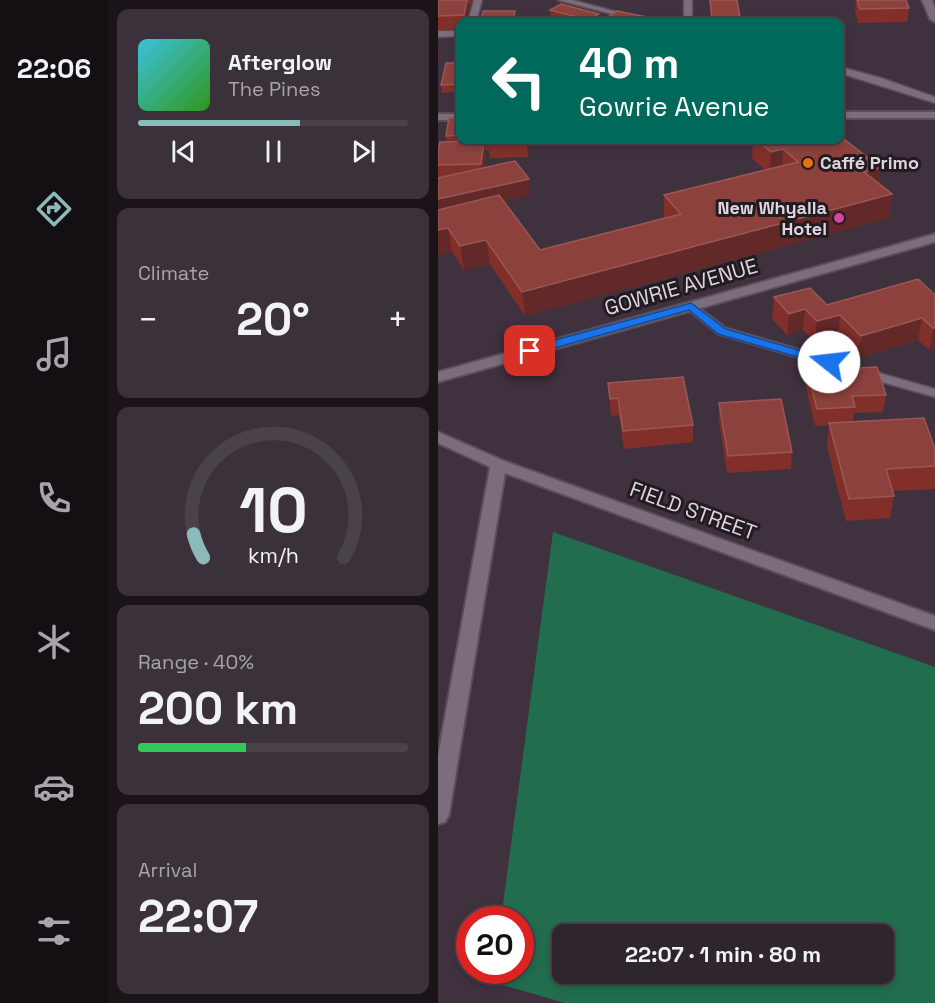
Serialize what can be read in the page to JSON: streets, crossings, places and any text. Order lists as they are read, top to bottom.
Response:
{
  "streets": {
    "street": ["GOWRIE AVENUE", "FIELD STREET"]
  },
  "places": ["Caffé Primo", "New Whyalla Hotel"],
  "page": {
    "tabs": "22:06",
    "turn": ["40 m", "Gowrie Avenue"],
    "song": ["Afterglow", "The Pines"],
    "tile": [
      "Climate",
      ["Range · 40%", "200 km"],
      ["Arrival", "22:07"]
    ],
    "heat": ["−", "20°", "+"],
    "limit": "20",
    "trip": "22:07 · 1 min · 80 m",
    "gauge": ["10", "km/h"]
  }
}
